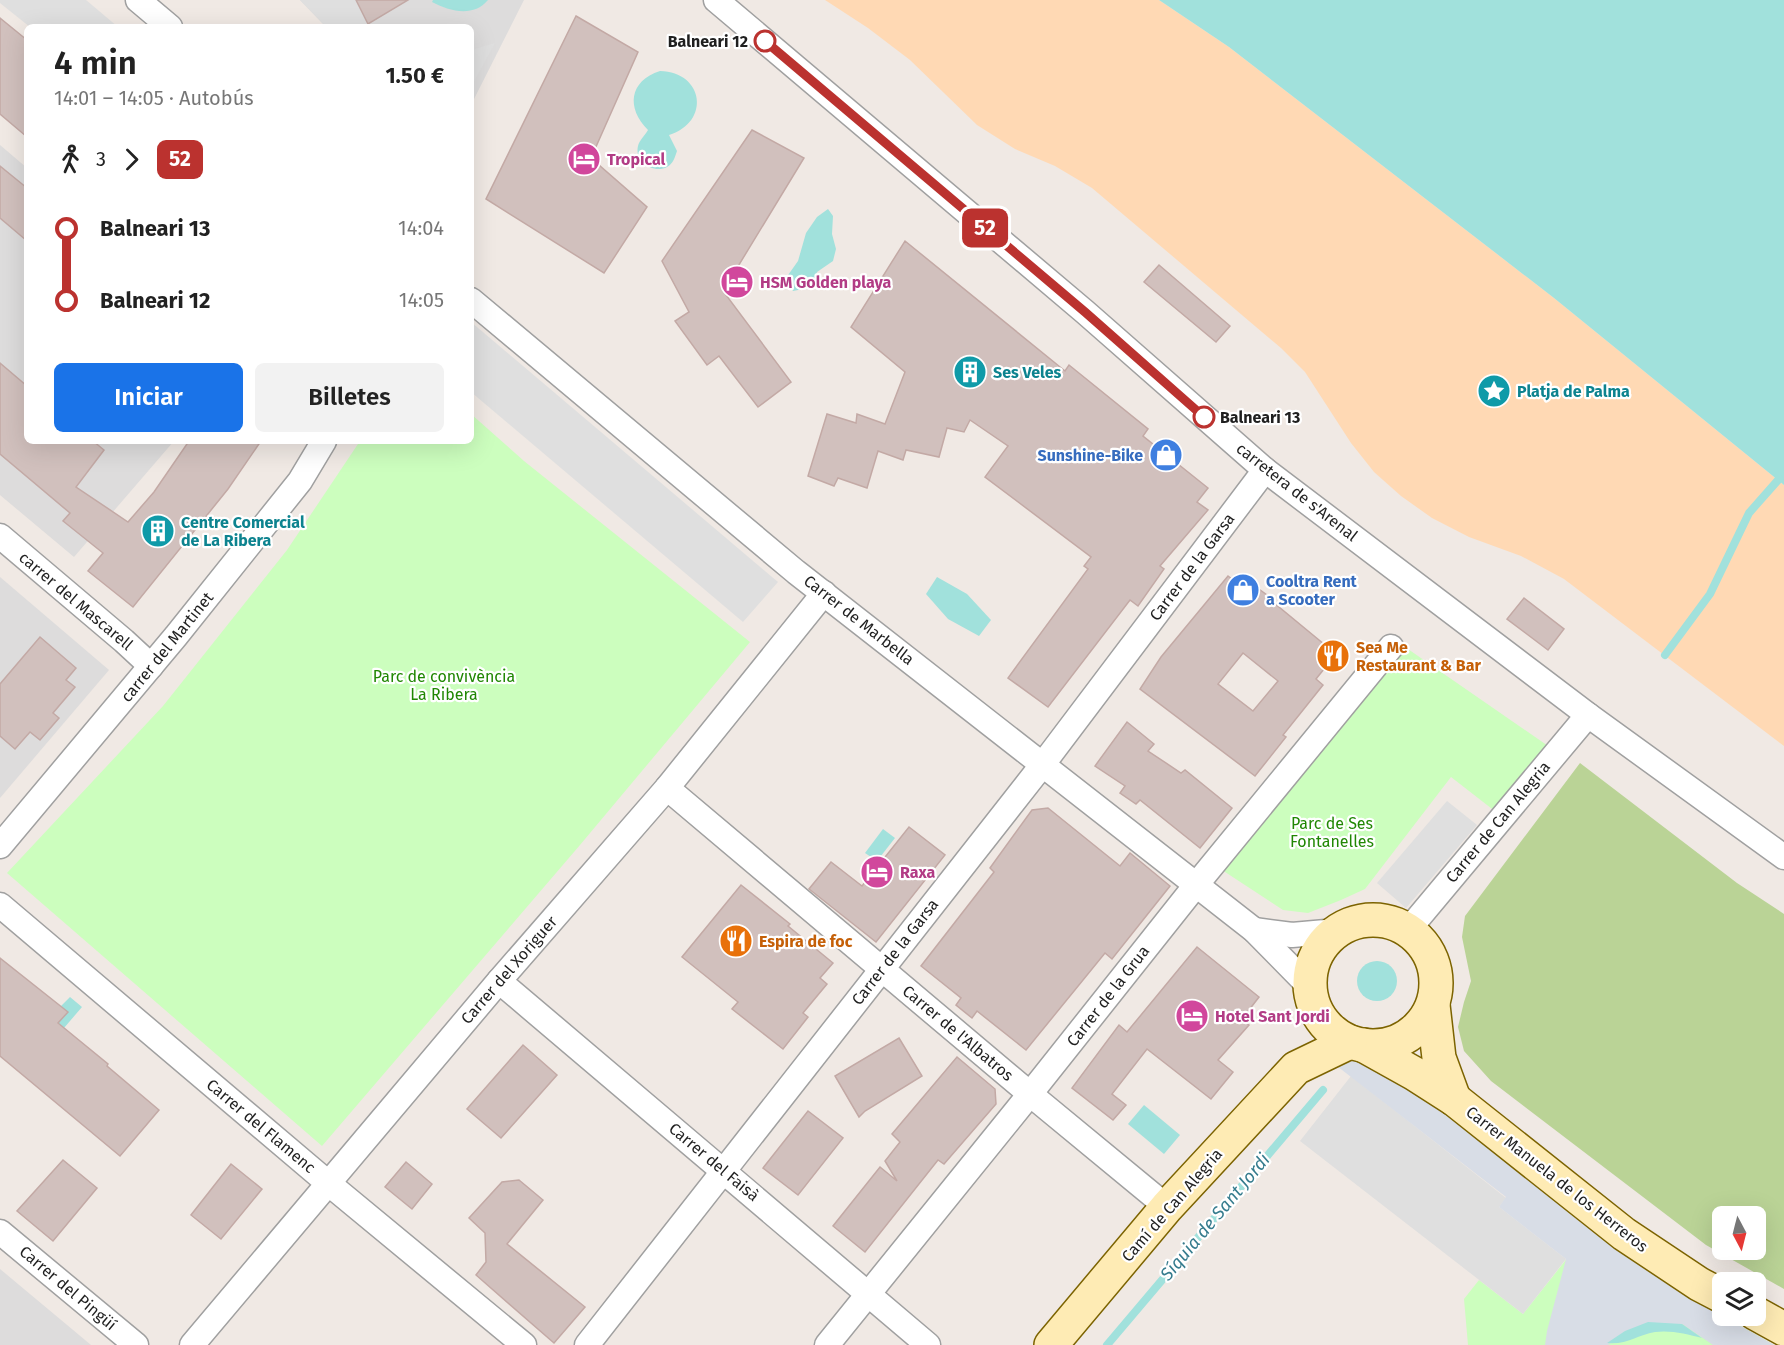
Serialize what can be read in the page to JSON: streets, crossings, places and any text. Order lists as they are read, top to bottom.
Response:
{
  "streets": {
    "street": [
      "carretera de s'Arenal",
      "Carrer de la Garsa",
      "carrer del Mascarell",
      "Carrer de Marbella",
      "carrer del Martinet",
      "Carrer de Can Alegria",
      "Carrer del Xoriguer",
      "Carrer de la Grua",
      "Carrer de l'Albatros",
      "Carrer del Flamenc",
      "Carrer del Faisà",
      "Carrer Manuela de los Herreros",
      "Camí de Can Alegria",
      "Carrer del Pingüí"
    ]
  },
  "crossings": [
    ["carretera de s'Arenal", "Carrer de la Garsa"],
    ["carretera de s'Arenal", "Carrer de Can Alegria"],
    ["Carrer de la Garsa", "Carrer de Marbella"],
    ["Carrer de la Garsa", "Carrer de l'Albatros"],
    ["Carrer de la Garsa", "Carrer del Faisà"],
    ["carrer del Mascarell", "carrer del Martinet"],
    ["Carrer de Marbella", "Carrer de Can Alegria"],
    ["Carrer de Marbella", "Carrer del Xoriguer"],
    ["Carrer de Marbella", "Carrer de la Grua"],
    ["Carrer de Marbella", "Carrer Manuela de los Herreros"],
    ["Carrer de Can Alegria", "Carrer Manuela de los Herreros"],
    ["Carrer del Xoriguer", "Carrer de l'Albatros"],
    ["Carrer del Xoriguer", "Carrer del Flamenc"],
    ["Carrer del Xoriguer", "Carrer del Faisà"],
    ["Carrer de la Grua", "Carrer de l'Albatros"],
    ["Carrer de la Grua", "Carrer del Faisà"],
    ["Carrer de l'Albatros", "Camí de Can Alegria"]
  ],
  "water": ["Síquia de Sant Jordi"],
  "parks": ["Parc de convivència La Ribera", "Parc de Ses Fontanelles"],
  "places": {
    "other": ["Balneari 12", "Balneari 13"],
    "hotel": [
      "Tropical",
      "HSM Golden playa",
      "Raxa",
      "Hotel Sant Jordi"
    ],
    "building": ["Ses Veles", "Centre Comercial de La Ribera"],
    "place": ["Platja de Palma"],
    "shop": ["Sunshine-Bike", "Cooltra Rent a Scooter"],
    "restaurant": ["Sea Me Restaurant & Bar", "Espira de foc"]
  },
  "lines": ["bus line 52"],
  "north": "bottom",
  "page": {
    "on_map": "52",
    "heading": ["4 min", "14:01 – 14:05 · Autobús", "1.50 €"],
    "legs": ["3", "52"],
    "list": [
      {
        "name": "Balneari 13",
        "value": "14:04"
      },
      {
        "name": "Balneari 12",
        "value": "14:05"
      }
    ],
    "buttons": ["Iniciar", "Billetes"]
  }
}
